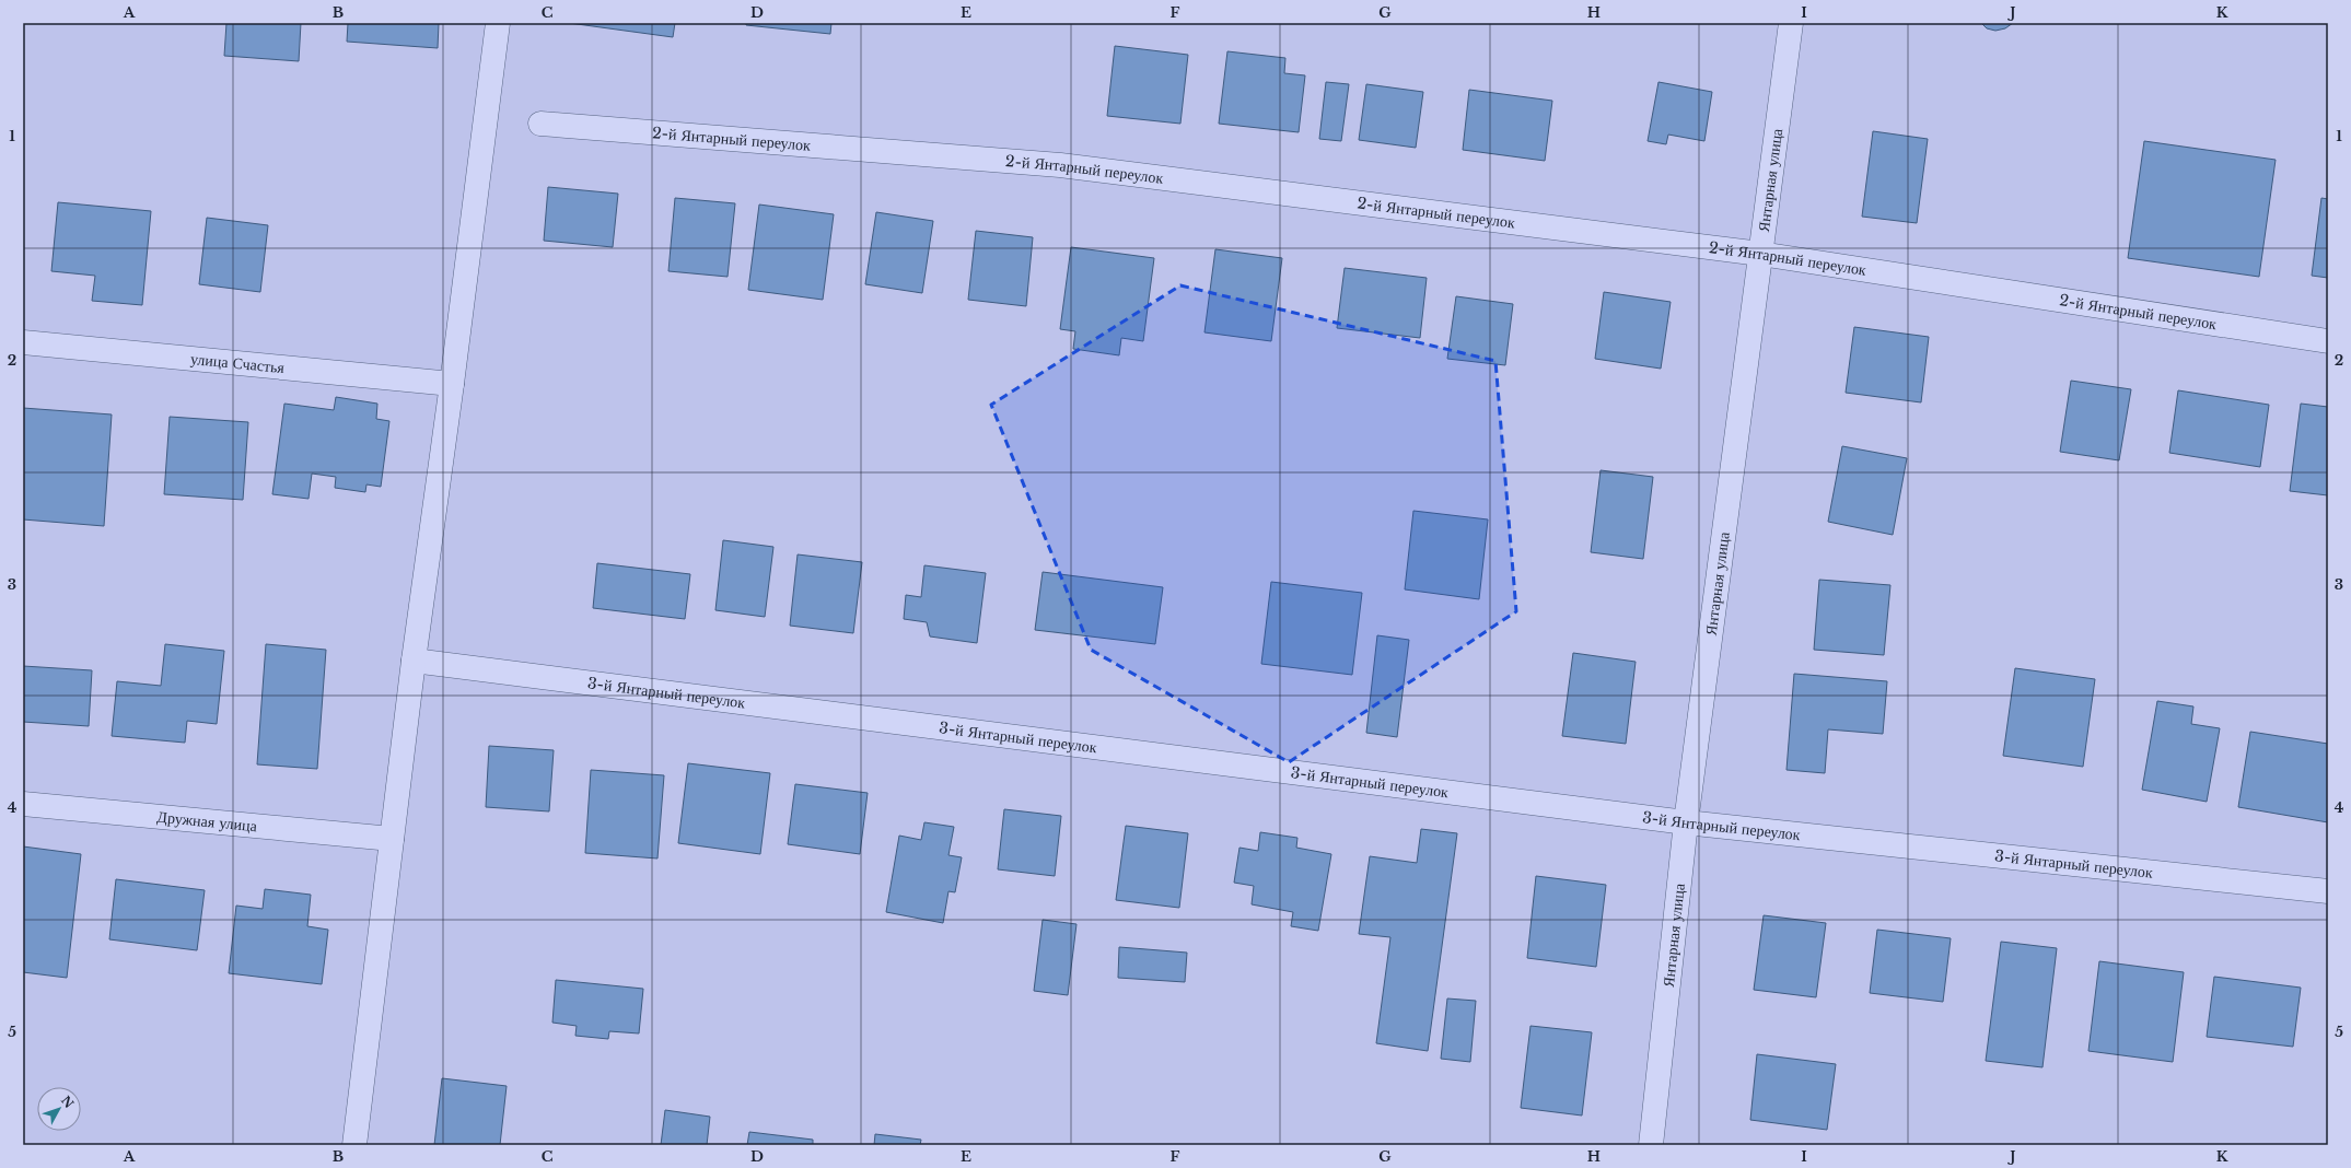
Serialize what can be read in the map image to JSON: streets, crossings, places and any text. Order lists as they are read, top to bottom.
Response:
{
  "streets": {
    "street": [
      "2-й Янтарный переулок",
      "Янтарная улица",
      "улица Счастья",
      "3-й Янтарный переулок",
      "Дружная улица"
    ]
  },
  "crossings": [
    ["2-й Янтарный переулок", "Янтарная улица"],
    ["Янтарная улица", "3-й Янтарный переулок"]
  ],
  "north": "top right",
  "grid": {
    "columns": [
      "A",
      "B",
      "C",
      "D",
      "E",
      "F",
      "G",
      "H",
      "I",
      "J",
      "K"
    ],
    "rows": [
      "1",
      "2",
      "3",
      "4",
      "5"
    ]
  }
}
